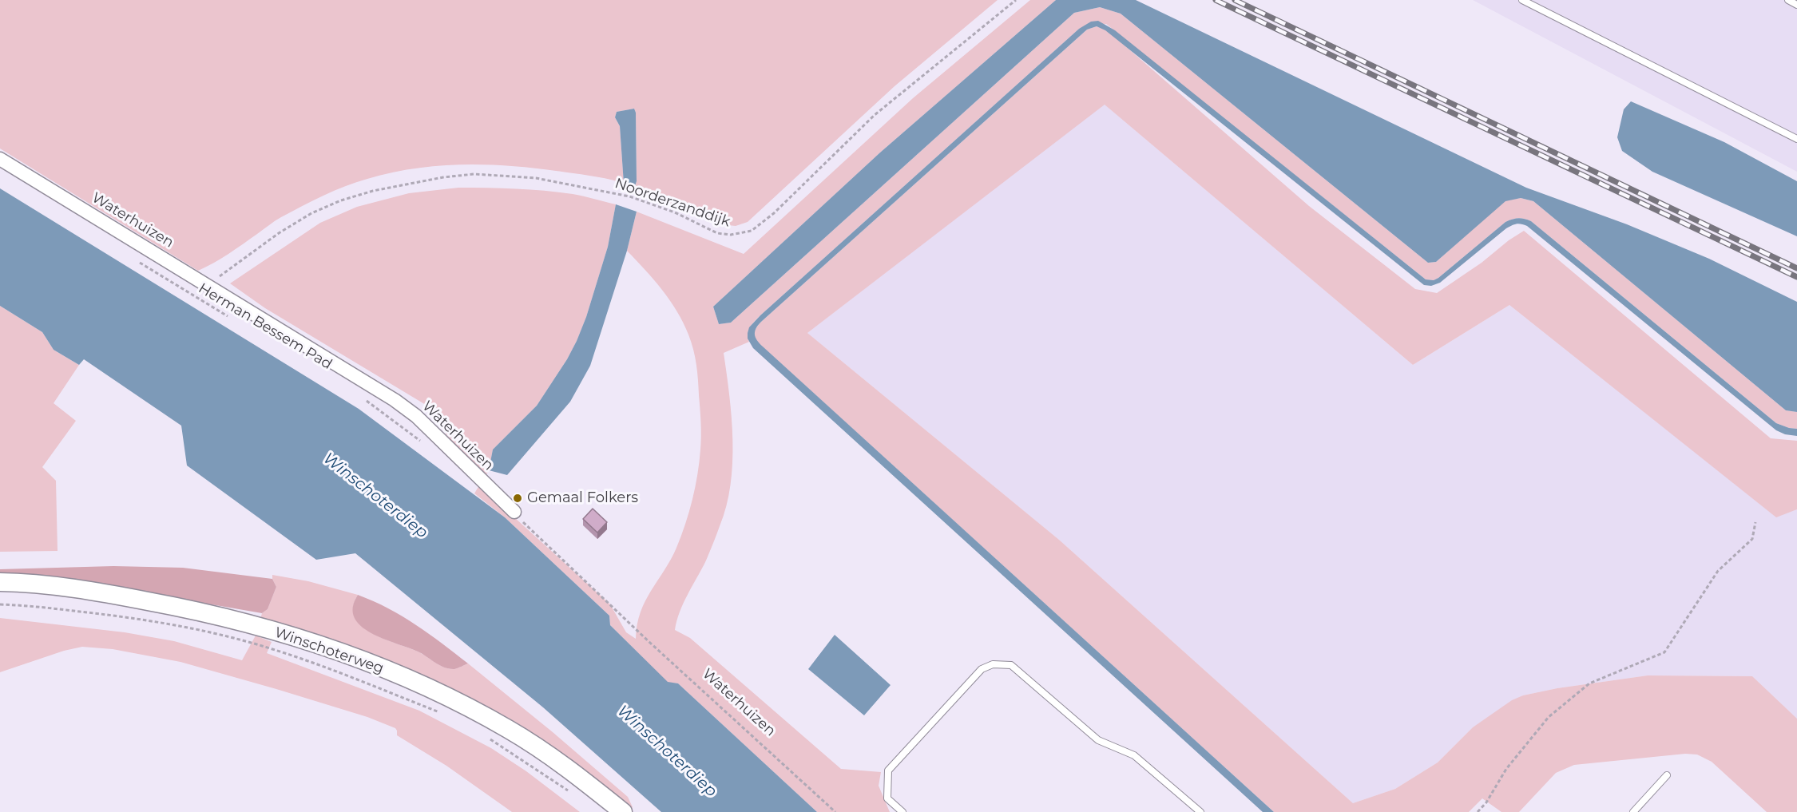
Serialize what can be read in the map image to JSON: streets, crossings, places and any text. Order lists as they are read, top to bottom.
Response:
{
  "streets": {
    "main road": ["Winschoterweg"],
    "street": ["Waterhuizen"],
    "path": ["Noorderzanddijk", "Herman Bessem Pad"]
  },
  "crossings": [
    ["Noorderzanddijk", "Waterhuizen"]
  ],
  "water": ["Winschoterdiep"],
  "places": ["Gemaal Folkers"]
}
